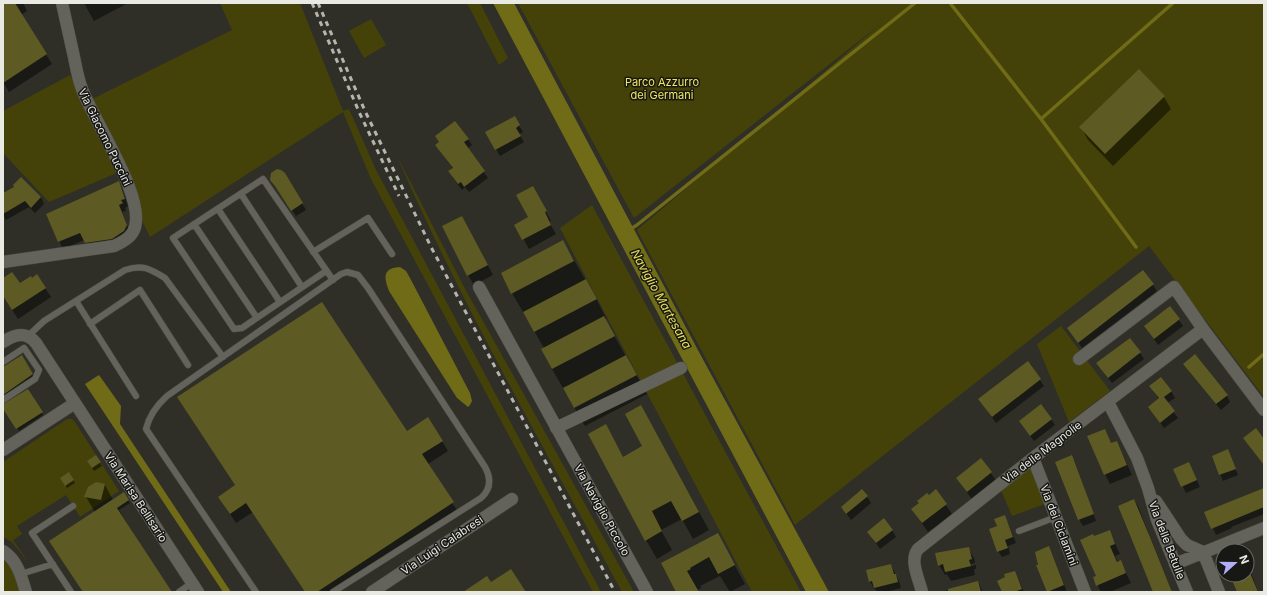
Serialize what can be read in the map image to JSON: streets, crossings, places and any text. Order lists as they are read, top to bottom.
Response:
{
  "streets": {
    "street": [
      "Via Giacomo Puccini",
      "Via delle Magnolie",
      "Via Marisa Bellisario",
      "Via Naviglio Piccolo",
      "Via dei Ciclamini",
      "Via delle Betulle",
      "Via Luigi Calabresi"
    ]
  },
  "crossings": [
    ["Via delle Magnolie", "Via dei Ciclamini"],
    ["Via delle Magnolie", "Via delle Betulle"]
  ],
  "water": ["Naviglio Martesana"],
  "parks": ["Parco Azzurro dei Germani"],
  "north": "right"
}
